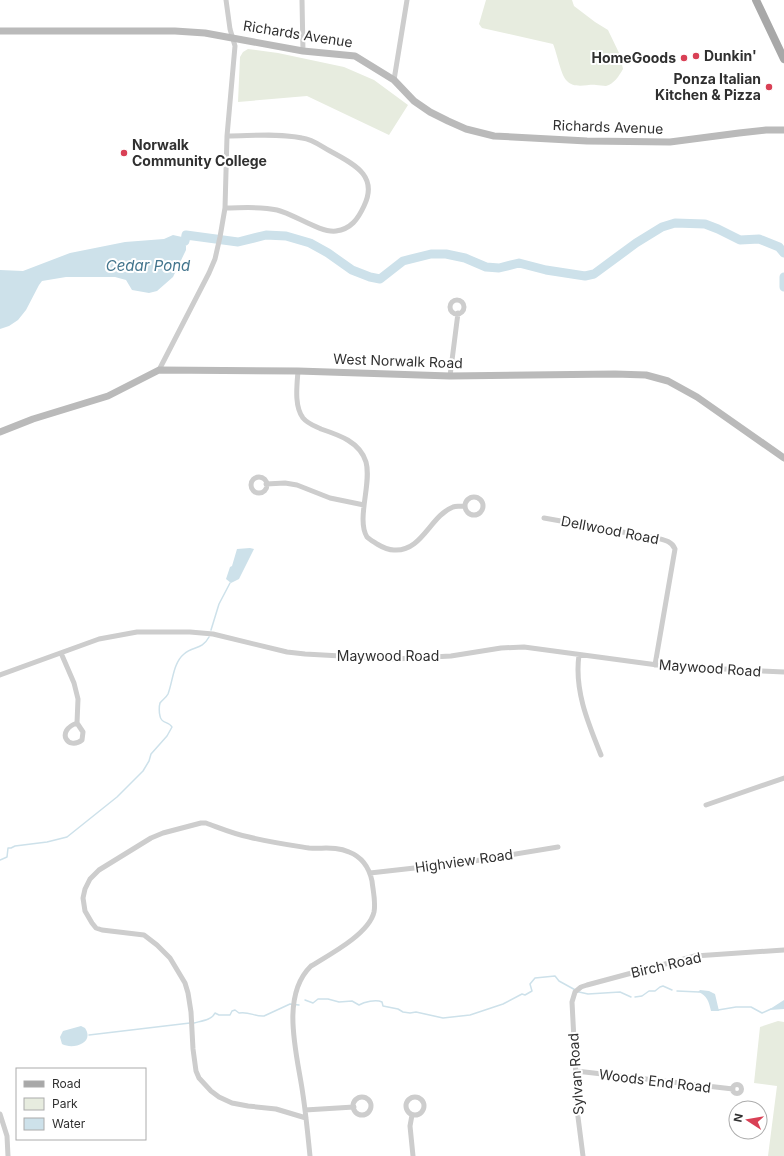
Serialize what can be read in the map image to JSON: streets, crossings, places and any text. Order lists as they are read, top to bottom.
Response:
{
  "streets": {
    "main road": ["Richards Avenue", "West Norwalk Road"],
    "street": [
      "Dellwood Road",
      "Maywood Road",
      "Highview Road",
      "Birch Road",
      "Sylvan Road",
      "Woods End Road"
    ]
  },
  "crossings": [
    ["Dellwood Road", "Maywood Road"],
    ["Birch Road", "Sylvan Road"],
    ["Sylvan Road", "Woods End Road"]
  ],
  "water": ["Cedar Pond"],
  "places": [
    "Dunkin'",
    "HomeGoods",
    "Ponza Italian Kitchen & Pizza",
    "Norwalk Community College"
  ],
  "legend": ["Road", "Park", "Water"],
  "north": "left"
}
